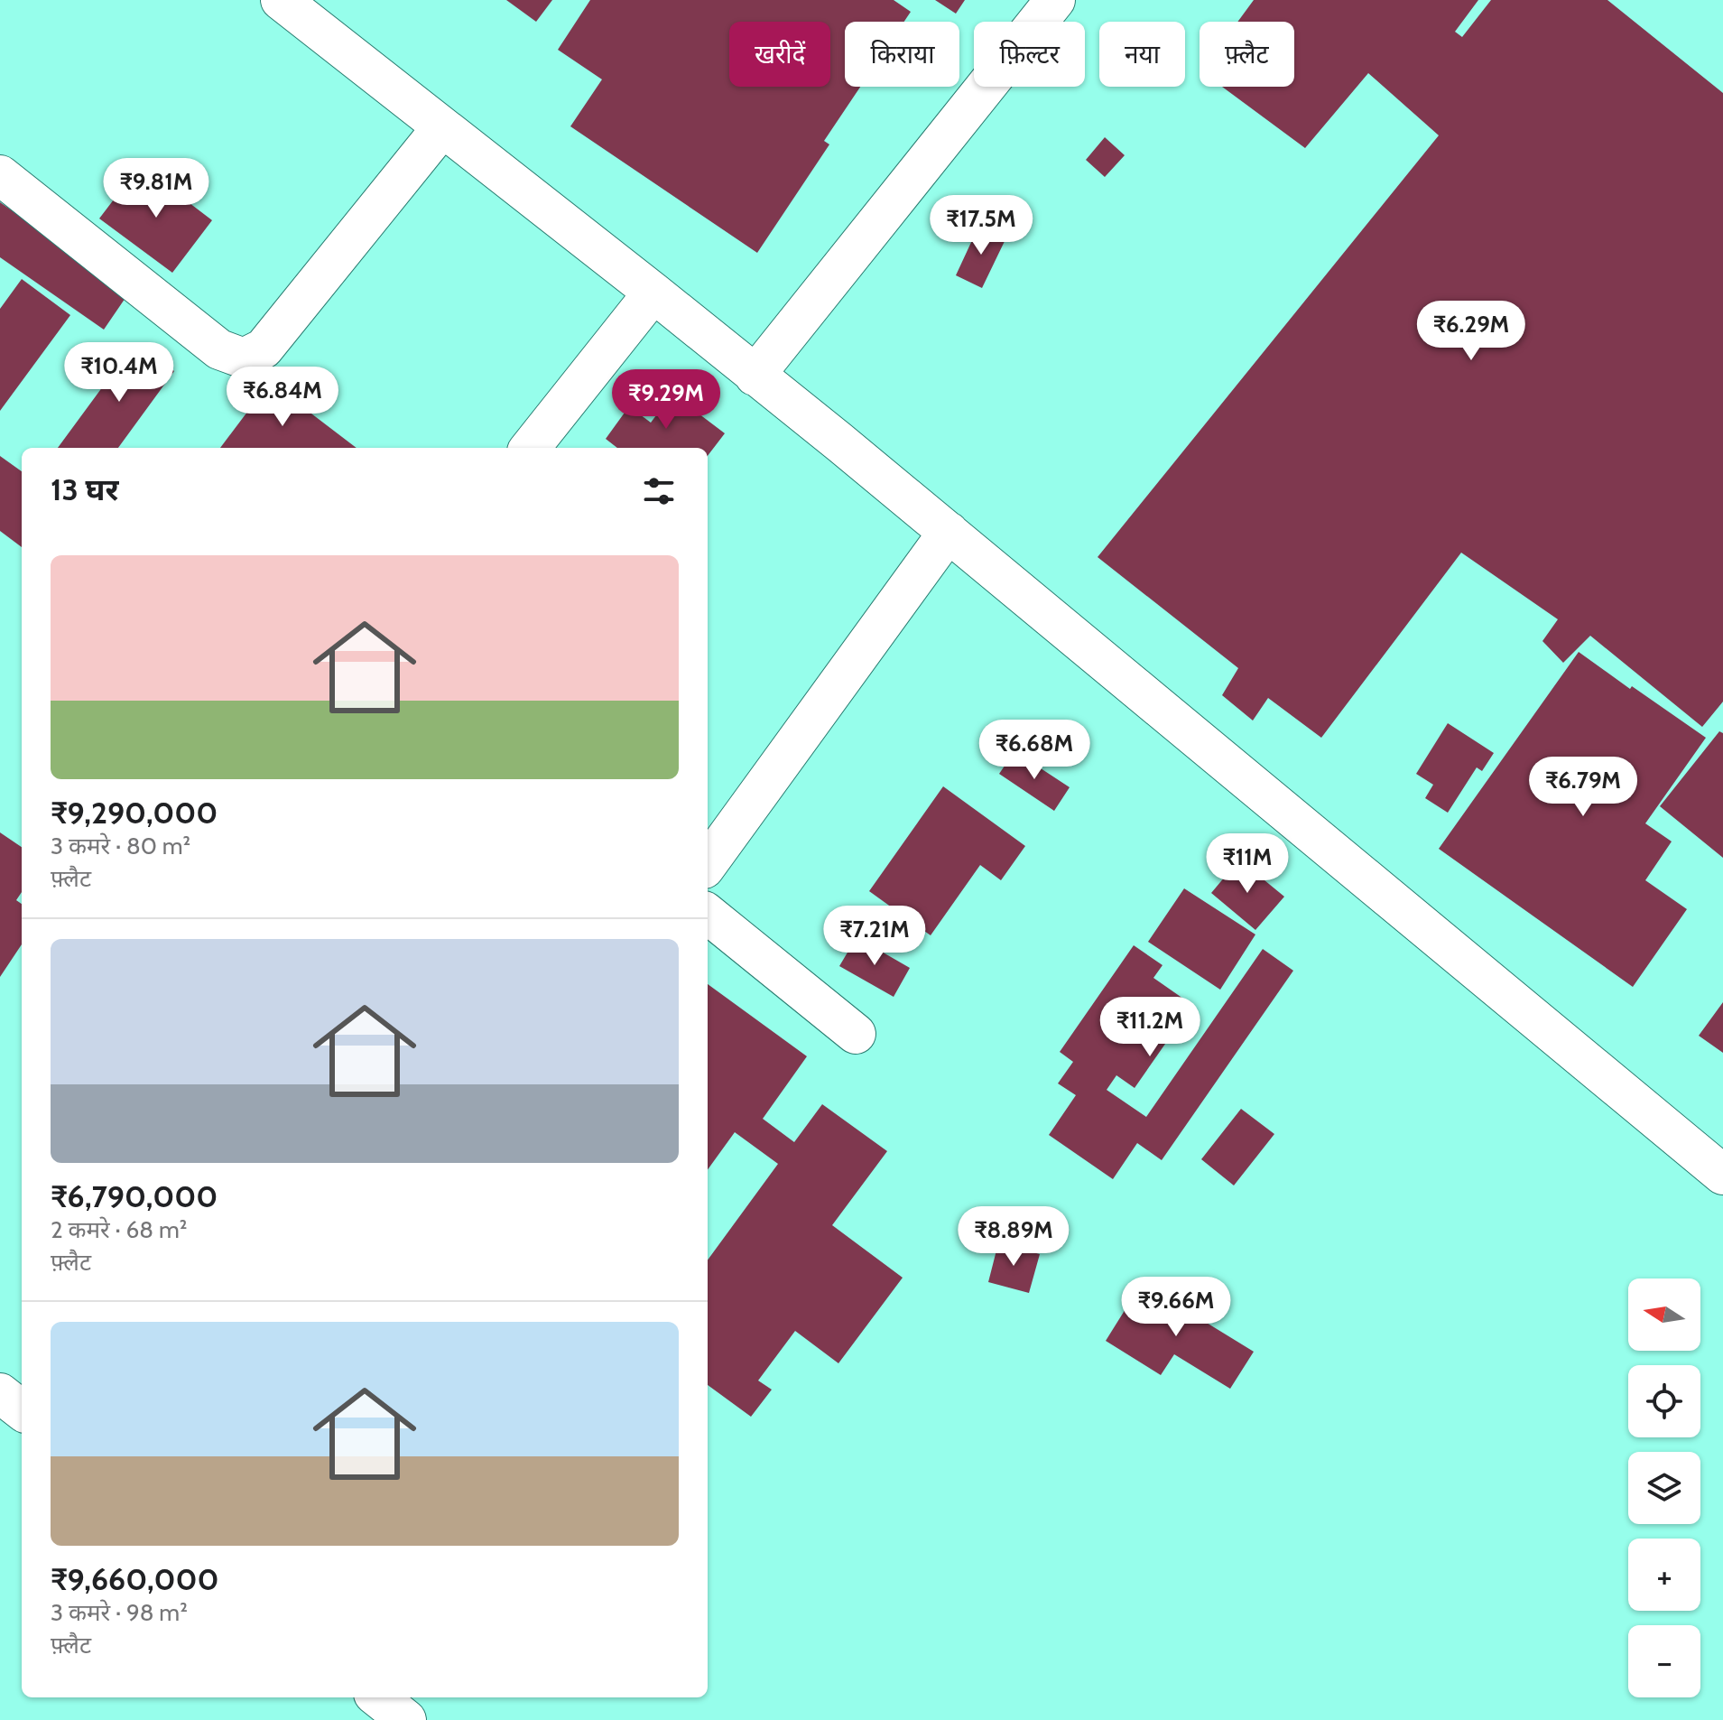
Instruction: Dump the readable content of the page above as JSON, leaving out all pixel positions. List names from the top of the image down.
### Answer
{
  "north": "left",
  "page": {
    "chip": [
      "खरीदें",
      "किराया",
      "फ़िल्टर",
      "नया",
      "फ़्लैट"
    ],
    "price": [
      "₹9.81M",
      "₹17.5M",
      "₹6.29M",
      "₹10.4M",
      "₹6.84M",
      "₹9.29M",
      "₹6.68M",
      "₹6.79M",
      "₹11M",
      "₹7.21M",
      "₹11.2M",
      "₹8.89M",
      "₹9.66M"
    ],
    "heading": "13 घर",
    "list": [
      {
        "name": "₹9,290,000",
        "note": "3 कमरे · 80 m² · फ़्लैट"
      },
      {
        "name": "₹6,790,000",
        "note": "2 कमरे · 68 m² · फ़्लैट"
      },
      {
        "name": "₹9,660,000",
        "note": "3 कमरे · 98 m² · फ़्लैट"
      }
    ],
    "map_buttons": ["+", "−"]
  }
}
